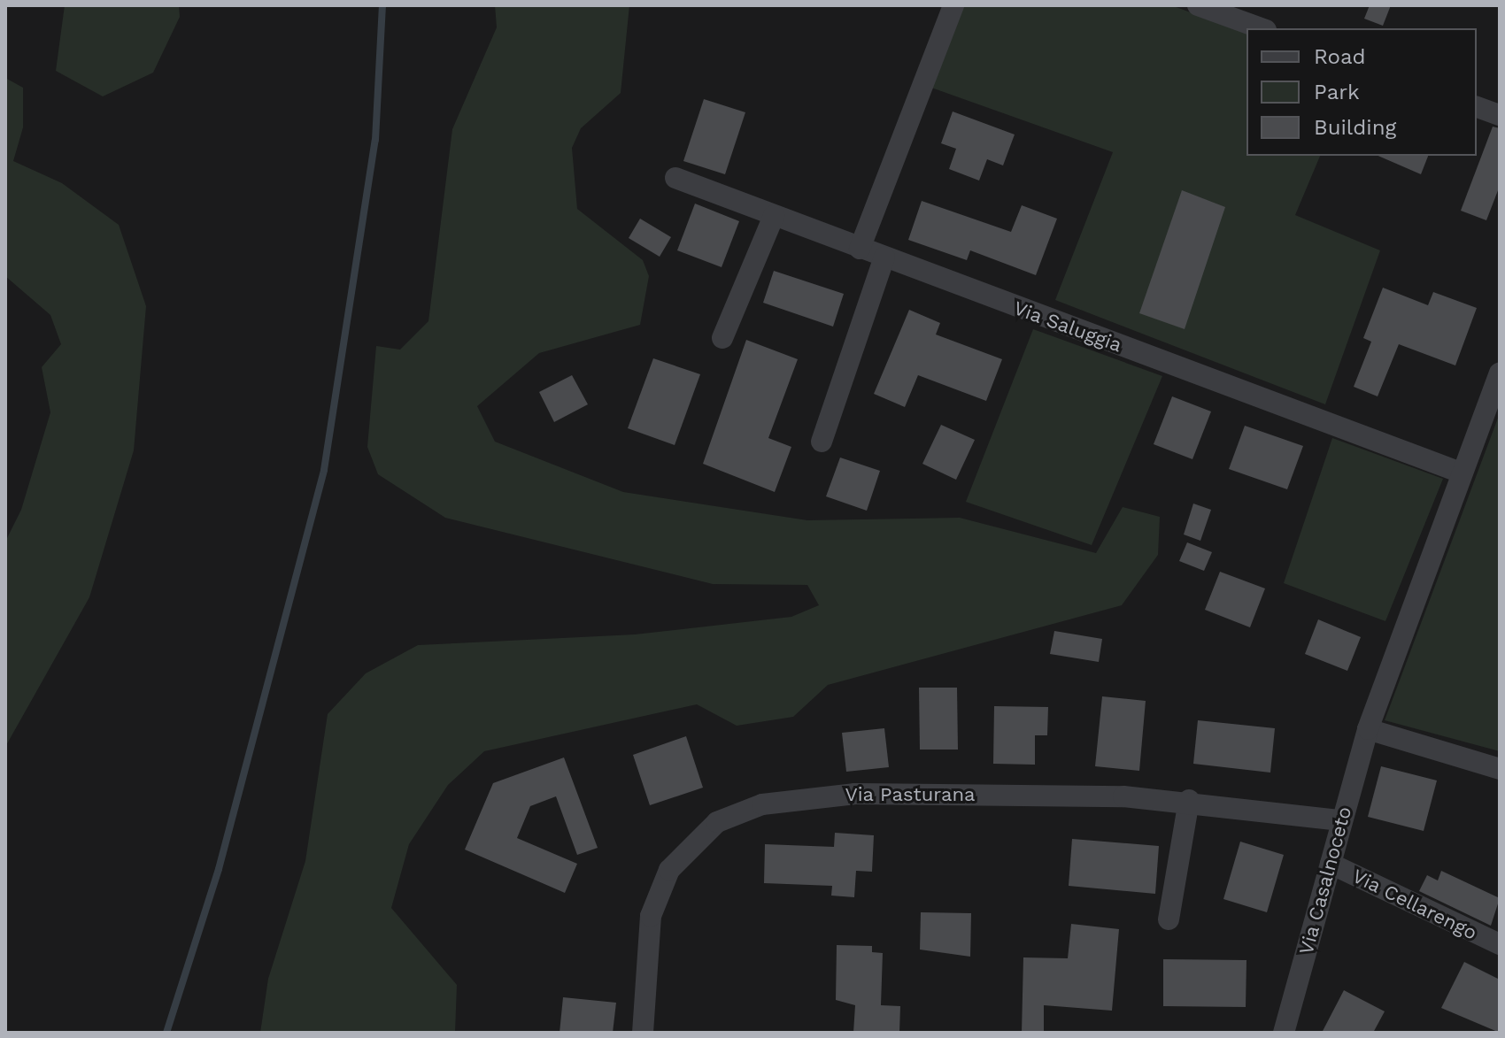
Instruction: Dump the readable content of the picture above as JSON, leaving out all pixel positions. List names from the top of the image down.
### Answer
{
  "streets": {
    "street": [
      "Via Saluggia",
      "Via Pasturana",
      "Via Casalnoceto",
      "Via Cellarengo"
    ]
  },
  "crossings": [
    ["Via Saluggia", "Via Casalnoceto"],
    ["Via Pasturana", "Via Casalnoceto"],
    ["Via Casalnoceto", "Via Cellarengo"]
  ],
  "legend": ["Road", "Park", "Building"]
}
